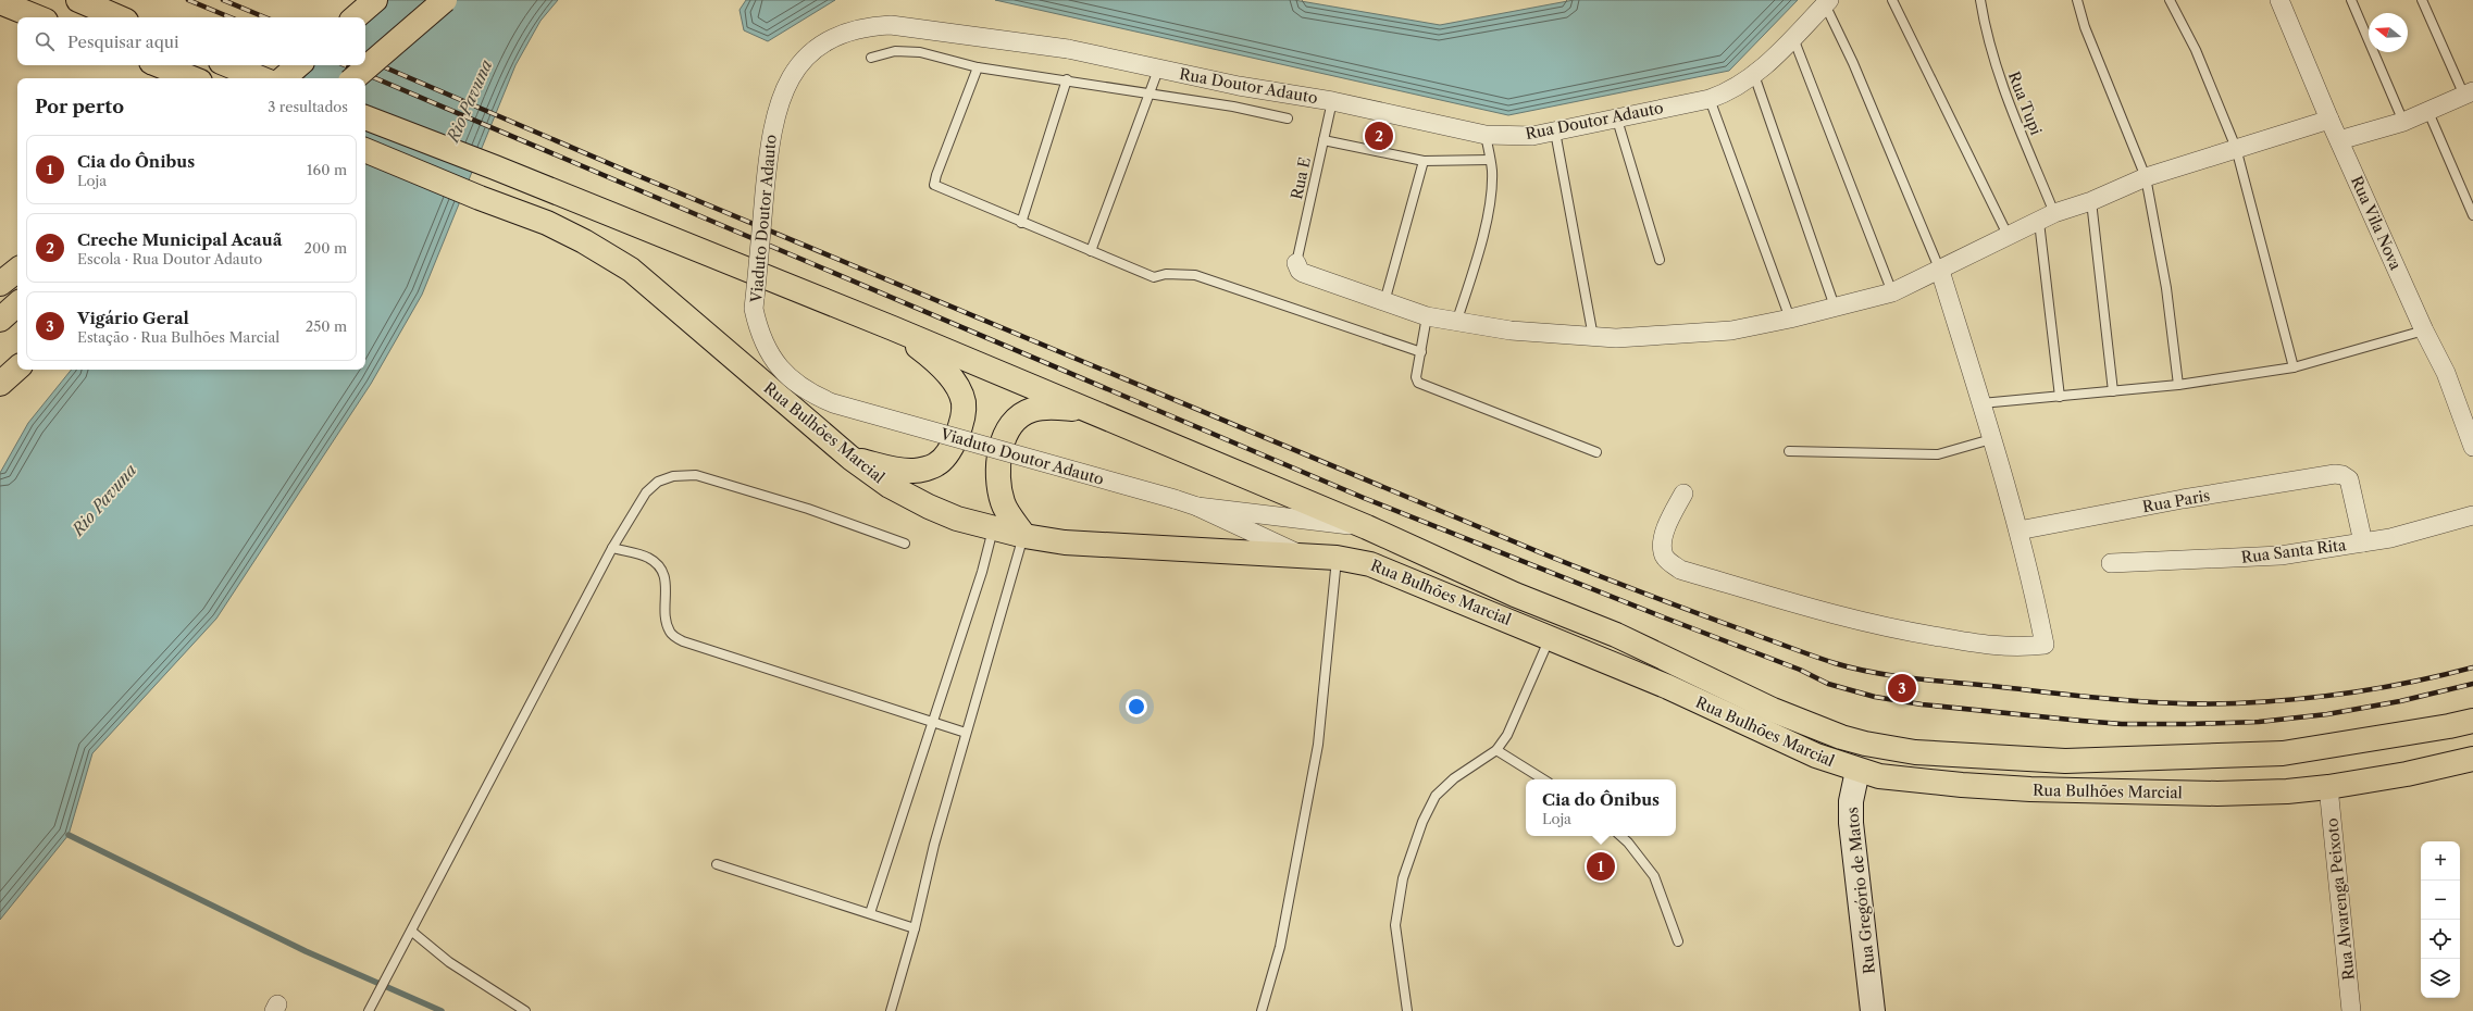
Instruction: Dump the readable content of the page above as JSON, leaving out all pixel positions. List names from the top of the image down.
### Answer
{
  "streets": {
    "main road": ["Rua Bulhões Marcial"],
    "street": [
      "Rua Doutor Adauto",
      "Viaduto Doutor Adauto",
      "Rua Vila Nova",
      "Rua Paris",
      "Rua Santa Rita",
      "Rua Gregório de Matos",
      "Rua Alvarenga Peixoto"
    ],
    "lane": ["Rua Tupi", "Rua E"]
  },
  "crossings": [
    ["Rua Doutor Adauto", "Rua E"],
    ["Rua Doutor Adauto", "Viaduto Doutor Adauto"],
    ["Viaduto Doutor Adauto", "Rua Bulhões Marcial"],
    ["Rua Bulhões Marcial", "Rua Gregório de Matos"],
    ["Rua Bulhões Marcial", "Rua Alvarenga Peixoto"],
    ["Rua Paris", "Rua Santa Rita"]
  ],
  "water": ["Rio Pavuna"],
  "north": "left",
  "page": {
    "search": "Pesquisar aqui",
    "heading": ["Por perto", "3 resultados"],
    "pins": ["2", "3", "1"],
    "list": [
      {
        "mark": "1",
        "name": "Cia do Ônibus",
        "note": "Loja",
        "value": "160 m"
      },
      {
        "mark": "2",
        "name": "Creche Municipal Acauã",
        "note": "Escola · Rua Doutor Adauto",
        "value": "200 m"
      },
      {
        "mark": "3",
        "name": "Vigário Geral",
        "note": "Estação · Rua Bulhões Marcial",
        "value": "250 m"
      }
    ],
    "popup": ["Cia do Ônibus", "Loja"],
    "map_buttons": ["+", "−"]
  }
}
